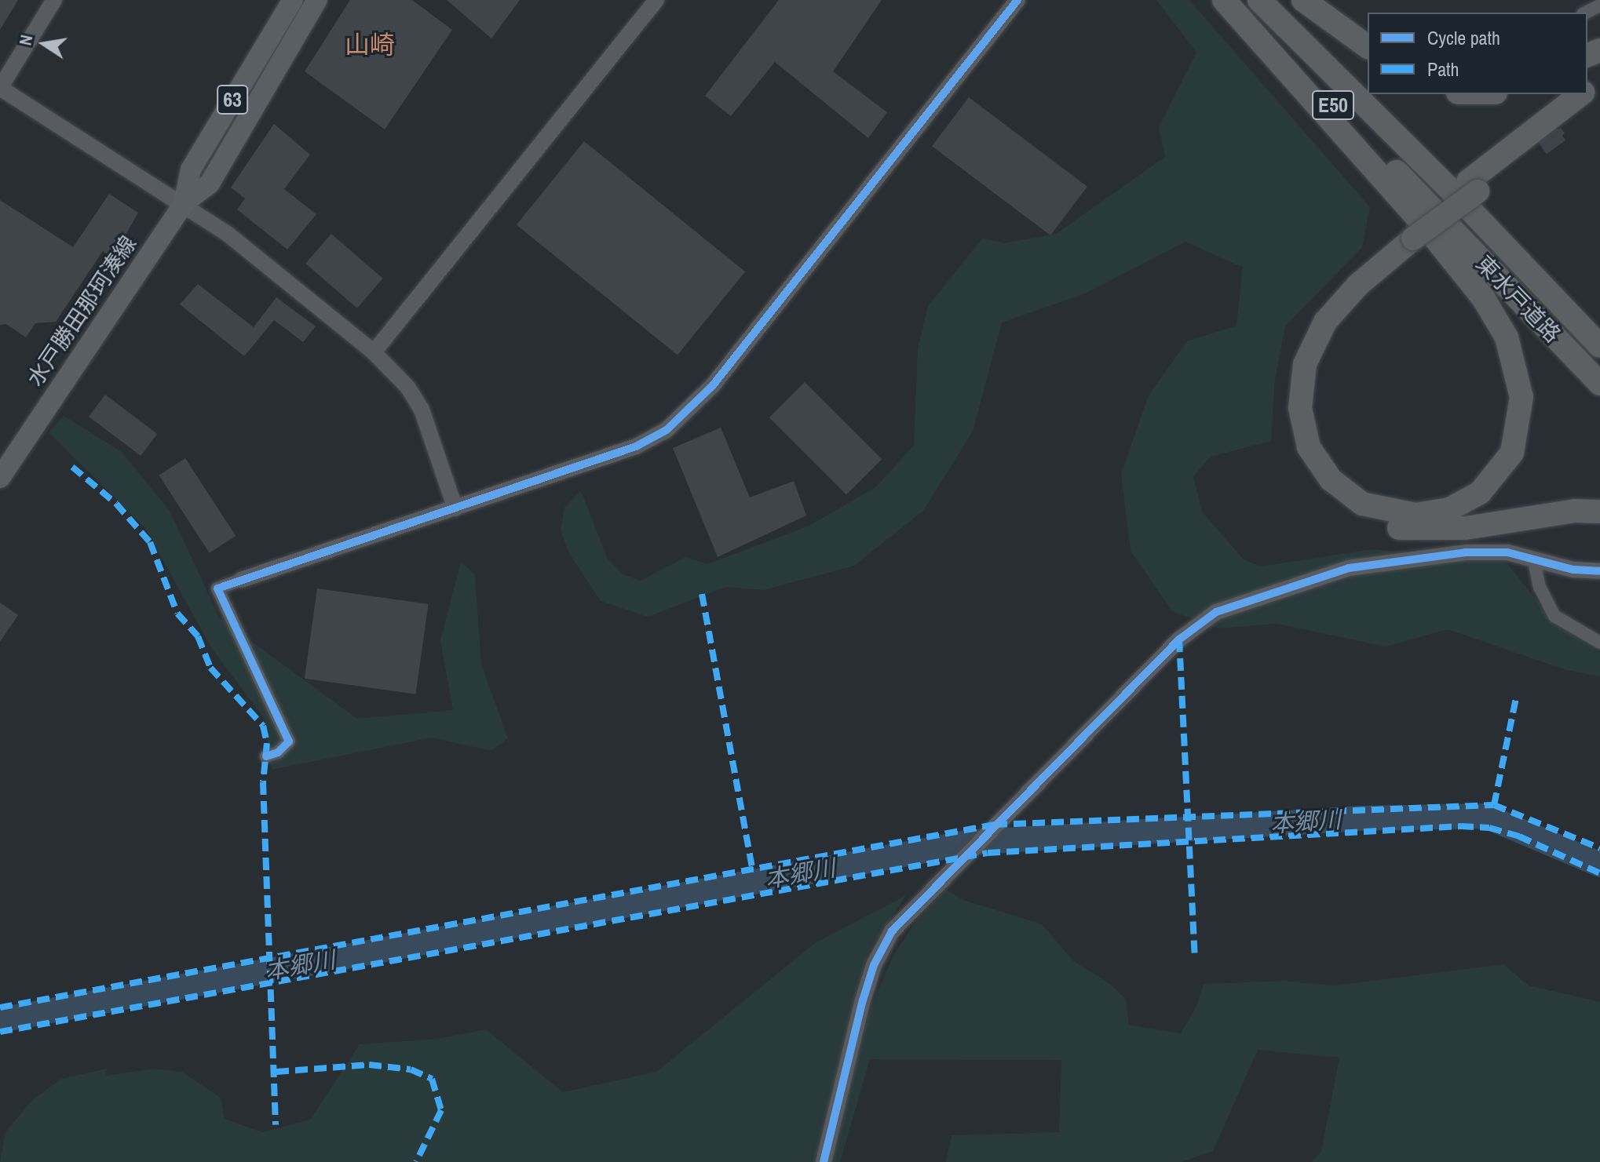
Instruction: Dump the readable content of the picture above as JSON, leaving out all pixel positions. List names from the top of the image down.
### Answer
{
  "streets": {
    "highway": ["E50", "東水戸道路"],
    "main road": ["63", "水戸勝田那珂湊線"]
  },
  "crossings": [
    ["E50", "東水戸道路"]
  ],
  "districts": ["山崎"],
  "water": ["本郷川"],
  "legend": ["Cycle path", "Path"],
  "north": "left"
}
